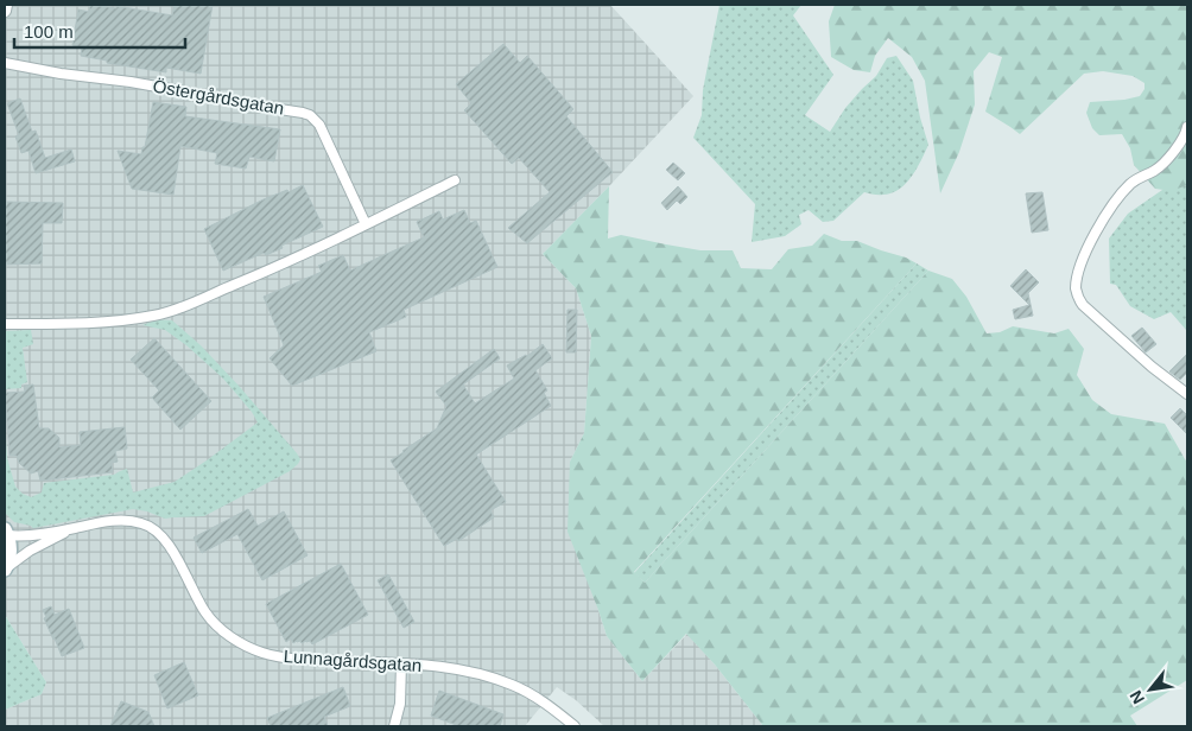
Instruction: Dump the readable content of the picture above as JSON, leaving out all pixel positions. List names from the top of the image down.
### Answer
{
  "streets": {
    "street": ["Östergårdsgatan", "Lunnagårdsgatan"]
  },
  "scale_bar": "100 m",
  "north": "bottom left"
}
